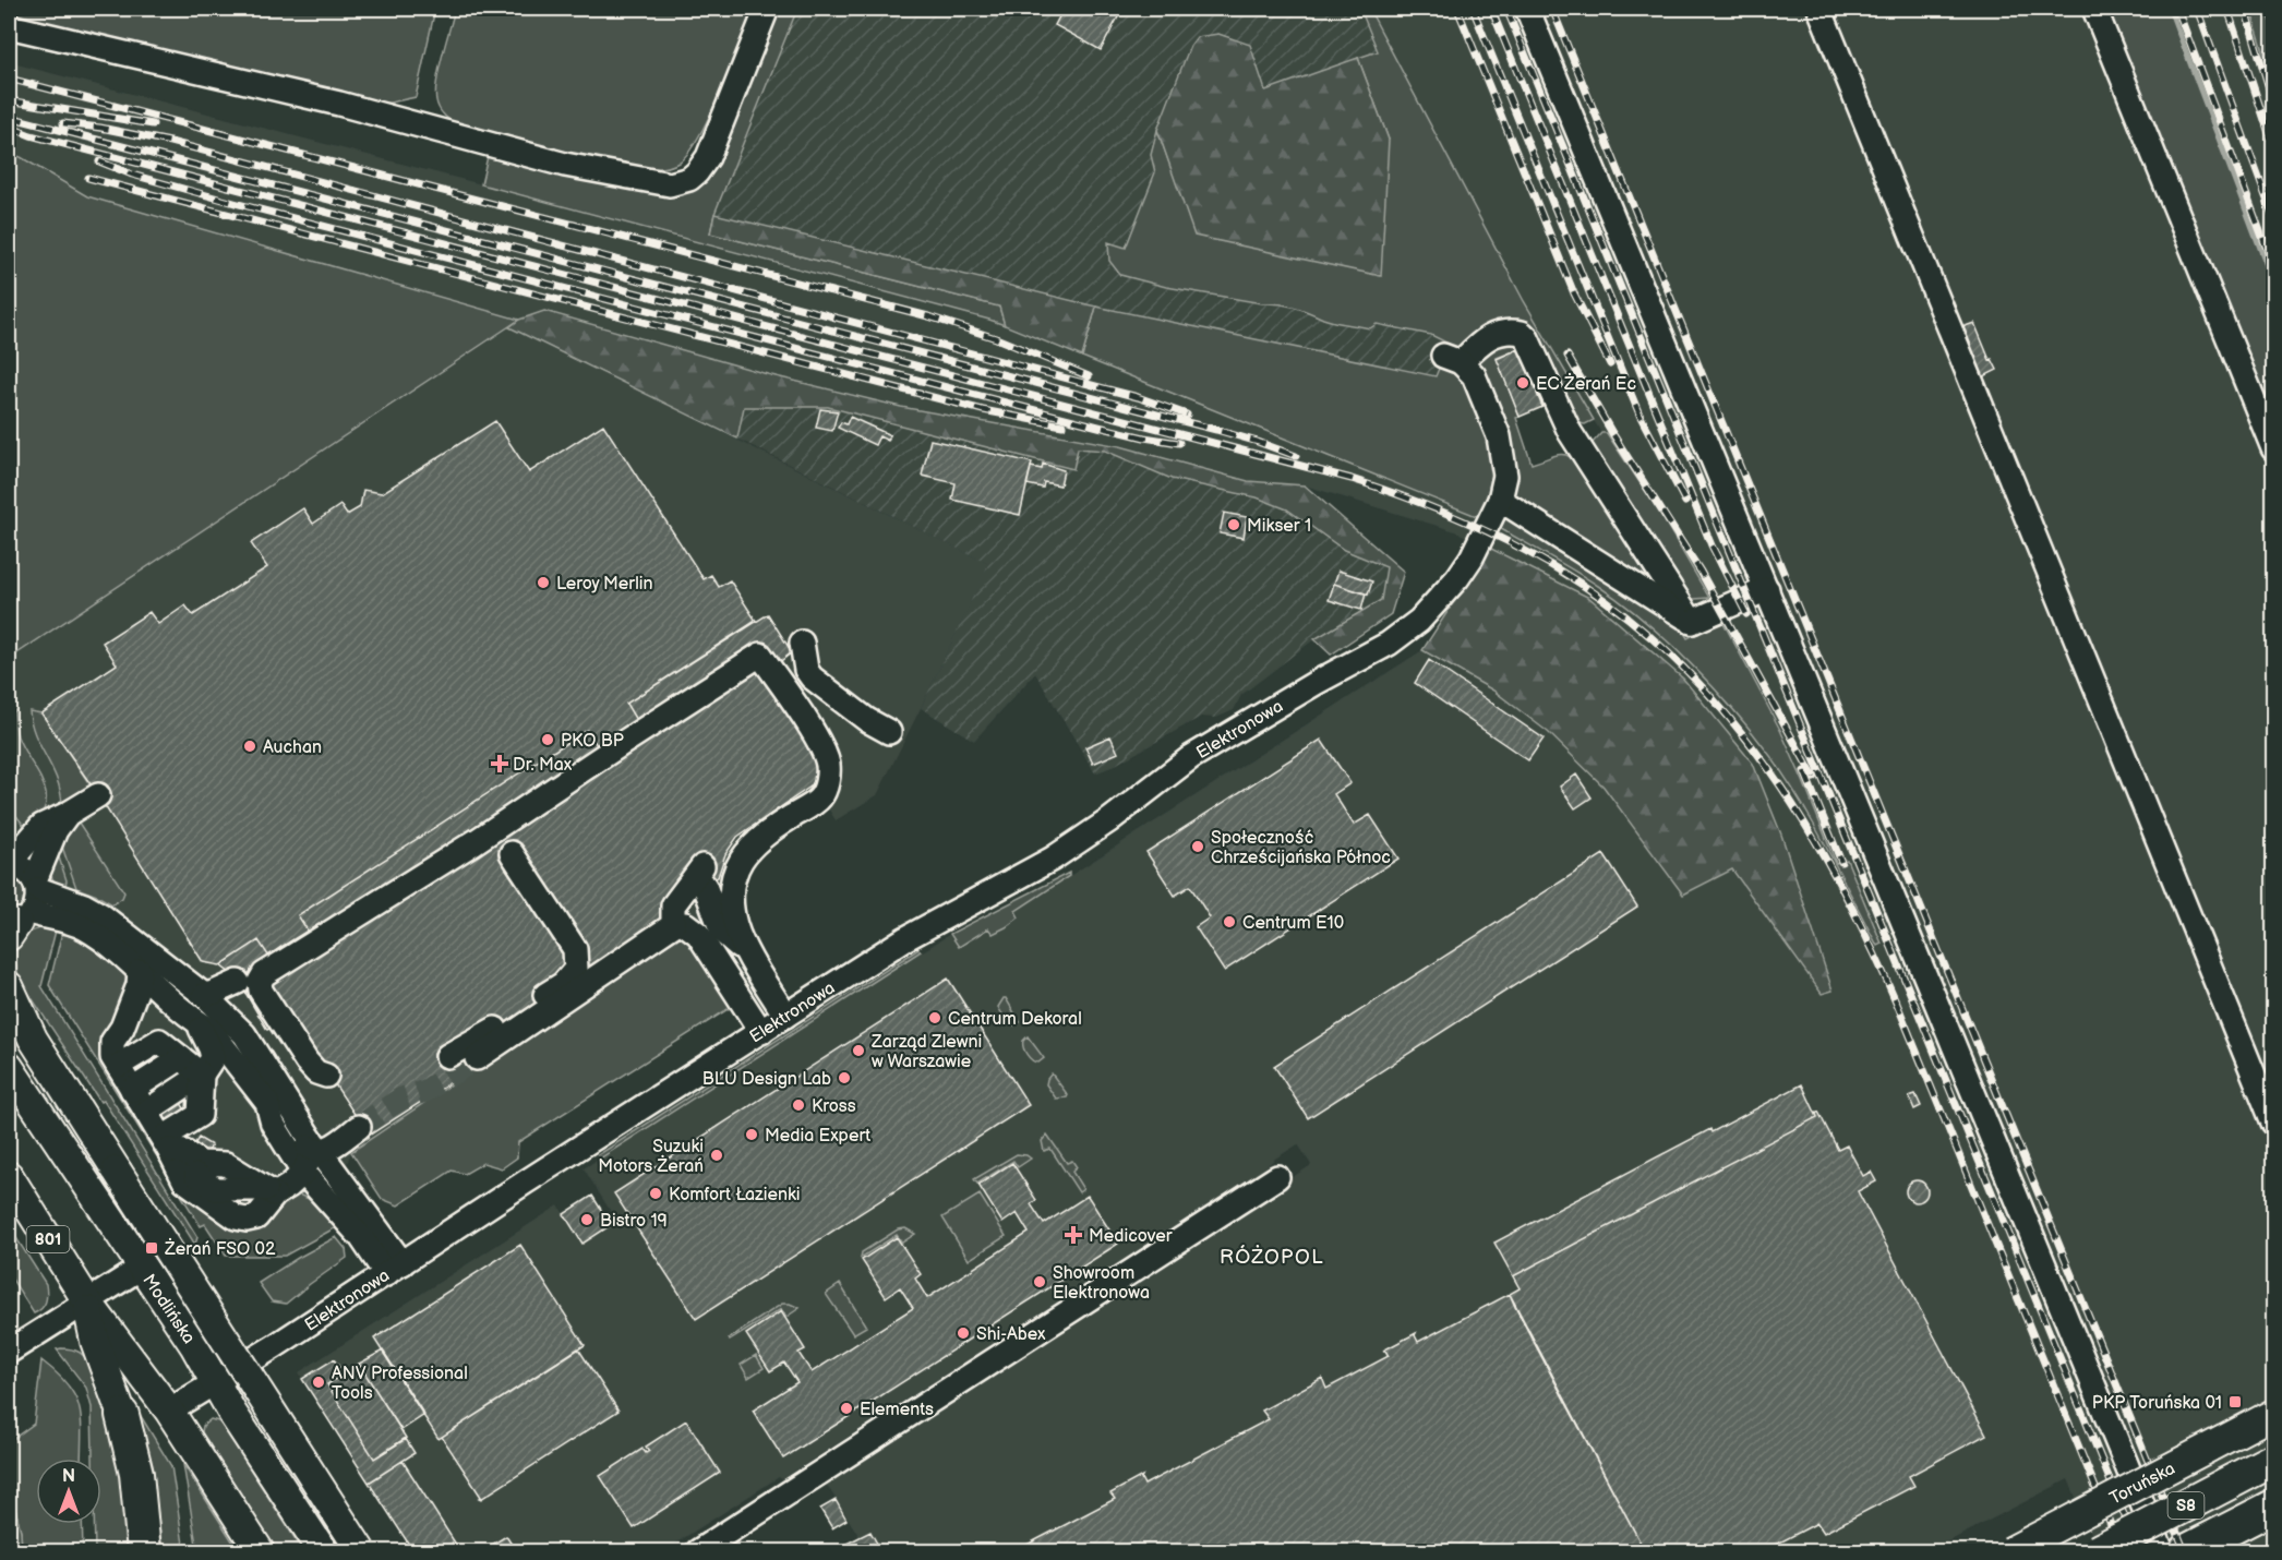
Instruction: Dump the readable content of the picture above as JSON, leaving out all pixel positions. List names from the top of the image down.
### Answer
{
  "streets": {
    "highway": ["S8"],
    "main road": ["801", "Modlińska", "Toruńska"],
    "street": ["Elektronowa"]
  },
  "crossings": [
    ["Elektronowa", "801"],
    ["Elektronowa", "Modlińska"]
  ],
  "districts": ["RÓŻOPOL"],
  "places": {
    "other": [
      "EC Żerań Ec",
      "Mikser 1",
      "Leroy Merlin",
      "PKO BP",
      "Auchan",
      "Społeczność Chrześcijańska Północ",
      "Centrum E10",
      "Centrum Dekoral",
      "Zarząd Zlewni w Warszawie",
      "BLU Design Lab",
      "Kross",
      "Media Expert",
      "Suzuki Motors Żerań",
      "Komfort Łazienki",
      "Bistro 19",
      "Showroom Elektronowa",
      "Shi-Abex",
      "ANV Professional Tools",
      "Elements"
    ],
    "health": ["Dr. Max", "Medicover"],
    "transit": ["Żerań FSO 02", "PKP Toruńska 01"]
  },
  "north": "top"
}
